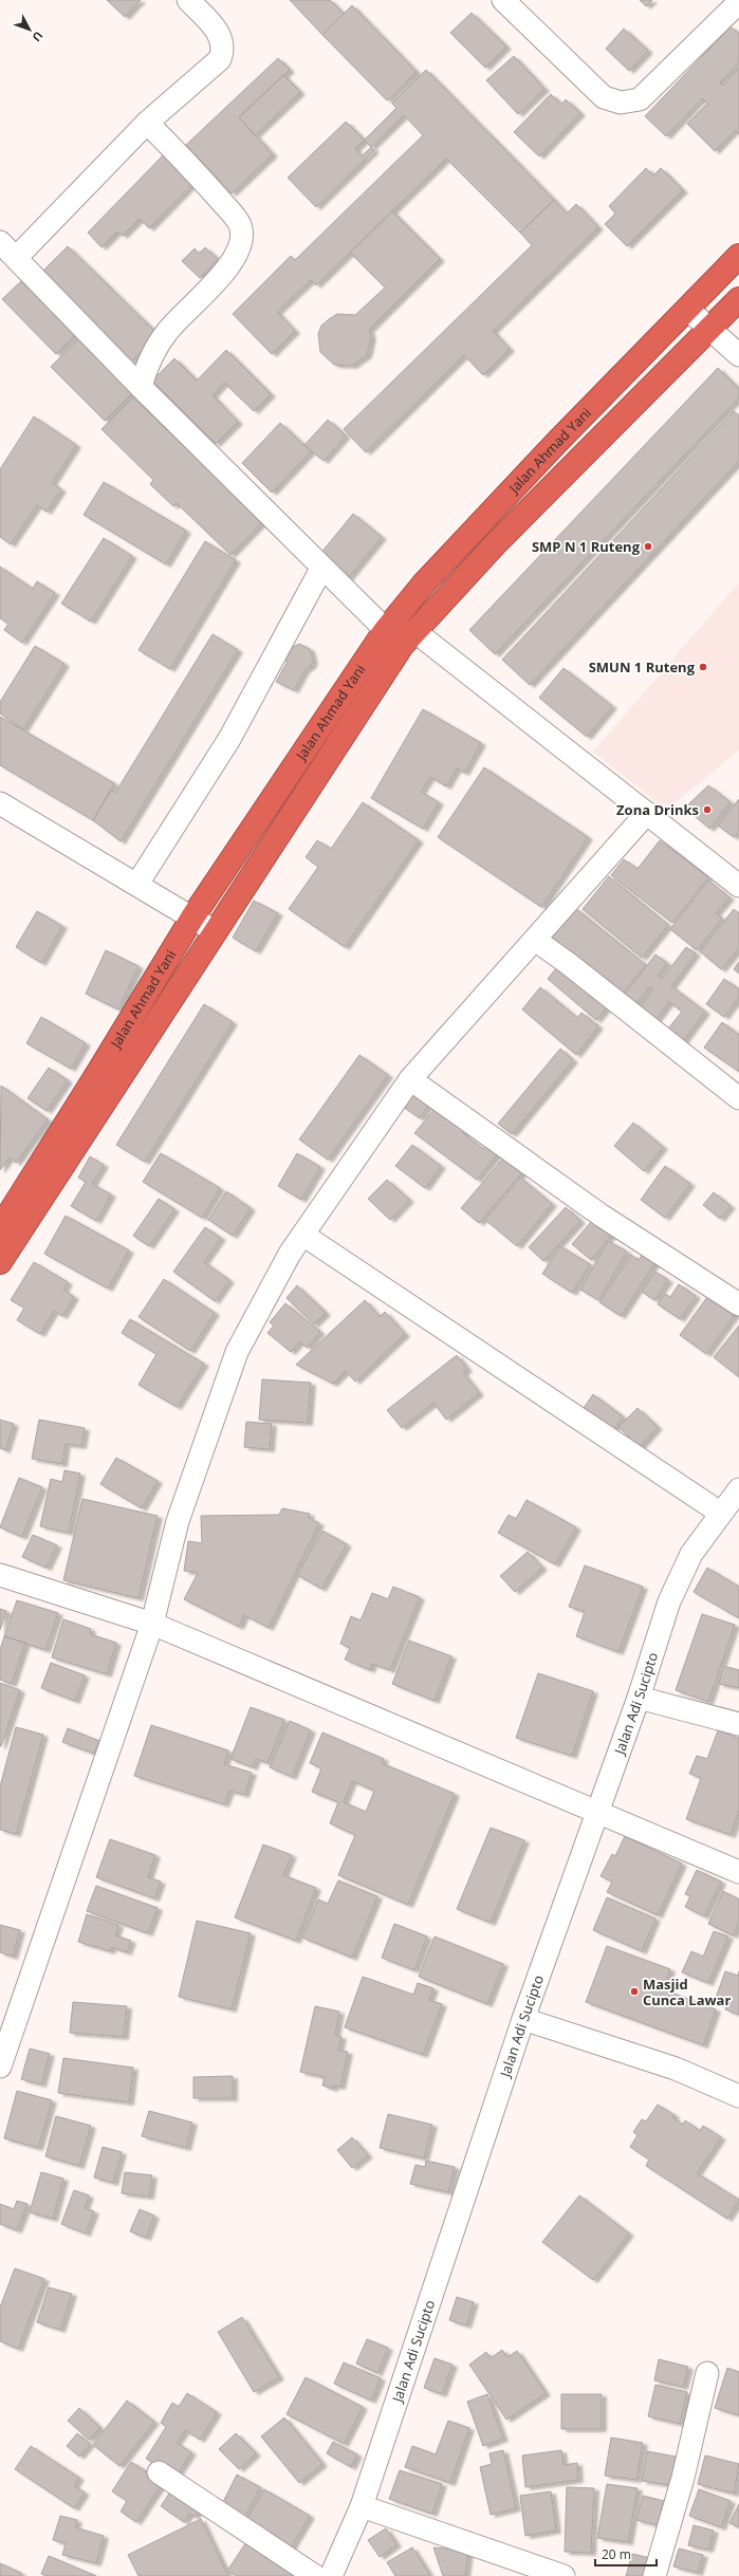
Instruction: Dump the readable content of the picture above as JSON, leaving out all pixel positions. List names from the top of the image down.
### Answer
{
  "streets": {
    "highway": ["Jalan Ahmad Yani"],
    "street": ["Jalan Adi Sucipto"]
  },
  "places": [
    "SMP N 1 Ruteng",
    "SMUN 1 Ruteng",
    "Zona Drinks",
    "Masjid Cunca Lawar"
  ],
  "scale_bar": "20 m",
  "north": "bottom right"
}
